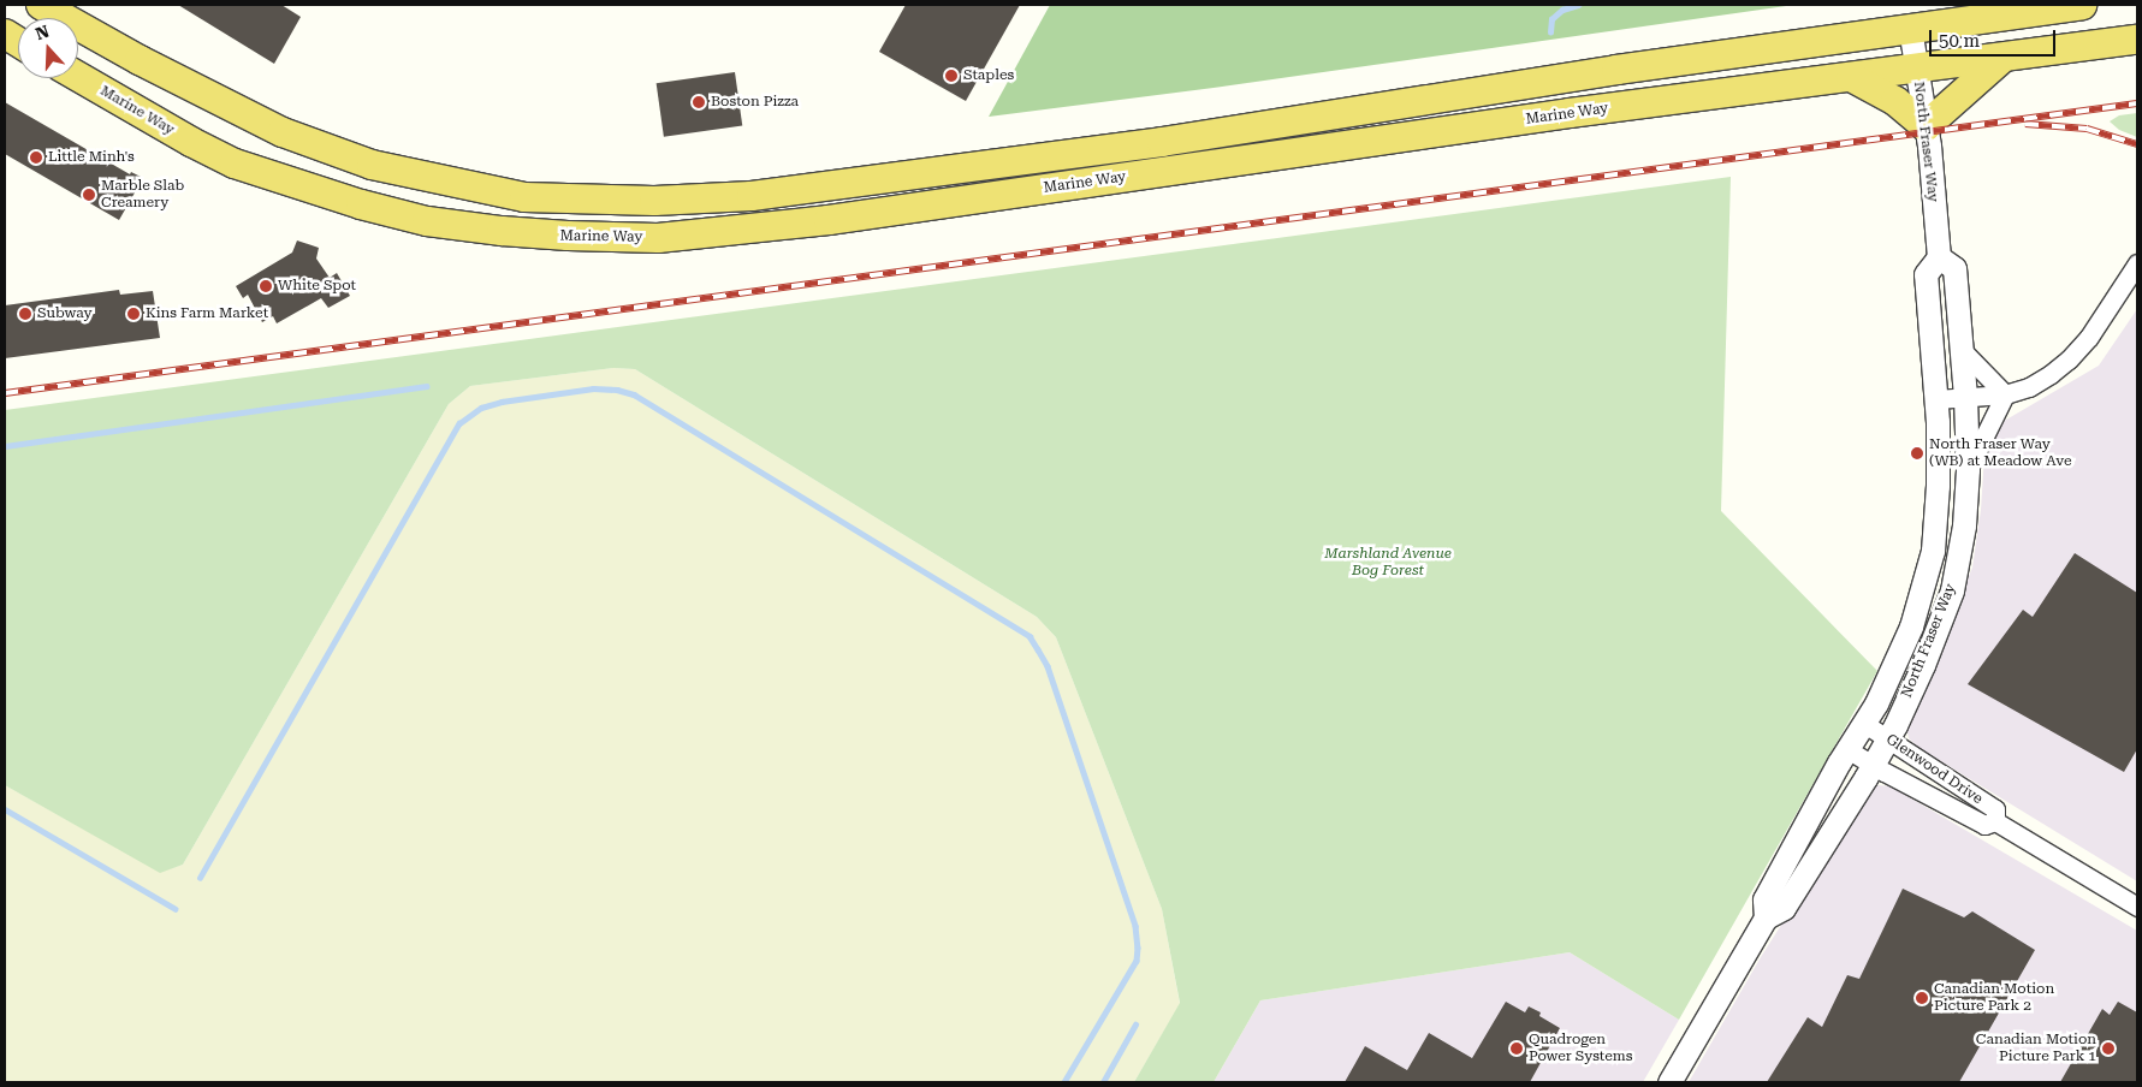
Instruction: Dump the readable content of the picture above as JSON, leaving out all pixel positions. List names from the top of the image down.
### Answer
{
  "streets": {
    "main road": ["Marine Way"],
    "street": ["North Fraser Way", "Glenwood Drive"]
  },
  "crossings": [
    ["Marine Way", "North Fraser Way"],
    ["North Fraser Way", "Glenwood Drive"]
  ],
  "parks": ["Marshland Avenue Bog Forest"],
  "places": [
    "Staples",
    "Boston Pizza",
    "Little Minh's",
    "Marble Slab Creamery",
    "White Spot",
    "Subway",
    "Kins Farm Market",
    "North Fraser Way (WB) at Meadow Ave",
    "Canadian Motion Picture Park 2",
    "Quadrogen Power Systems",
    "Canadian Motion Picture Park 1"
  ],
  "scale_bar": "50 m",
  "north": "top"
}
